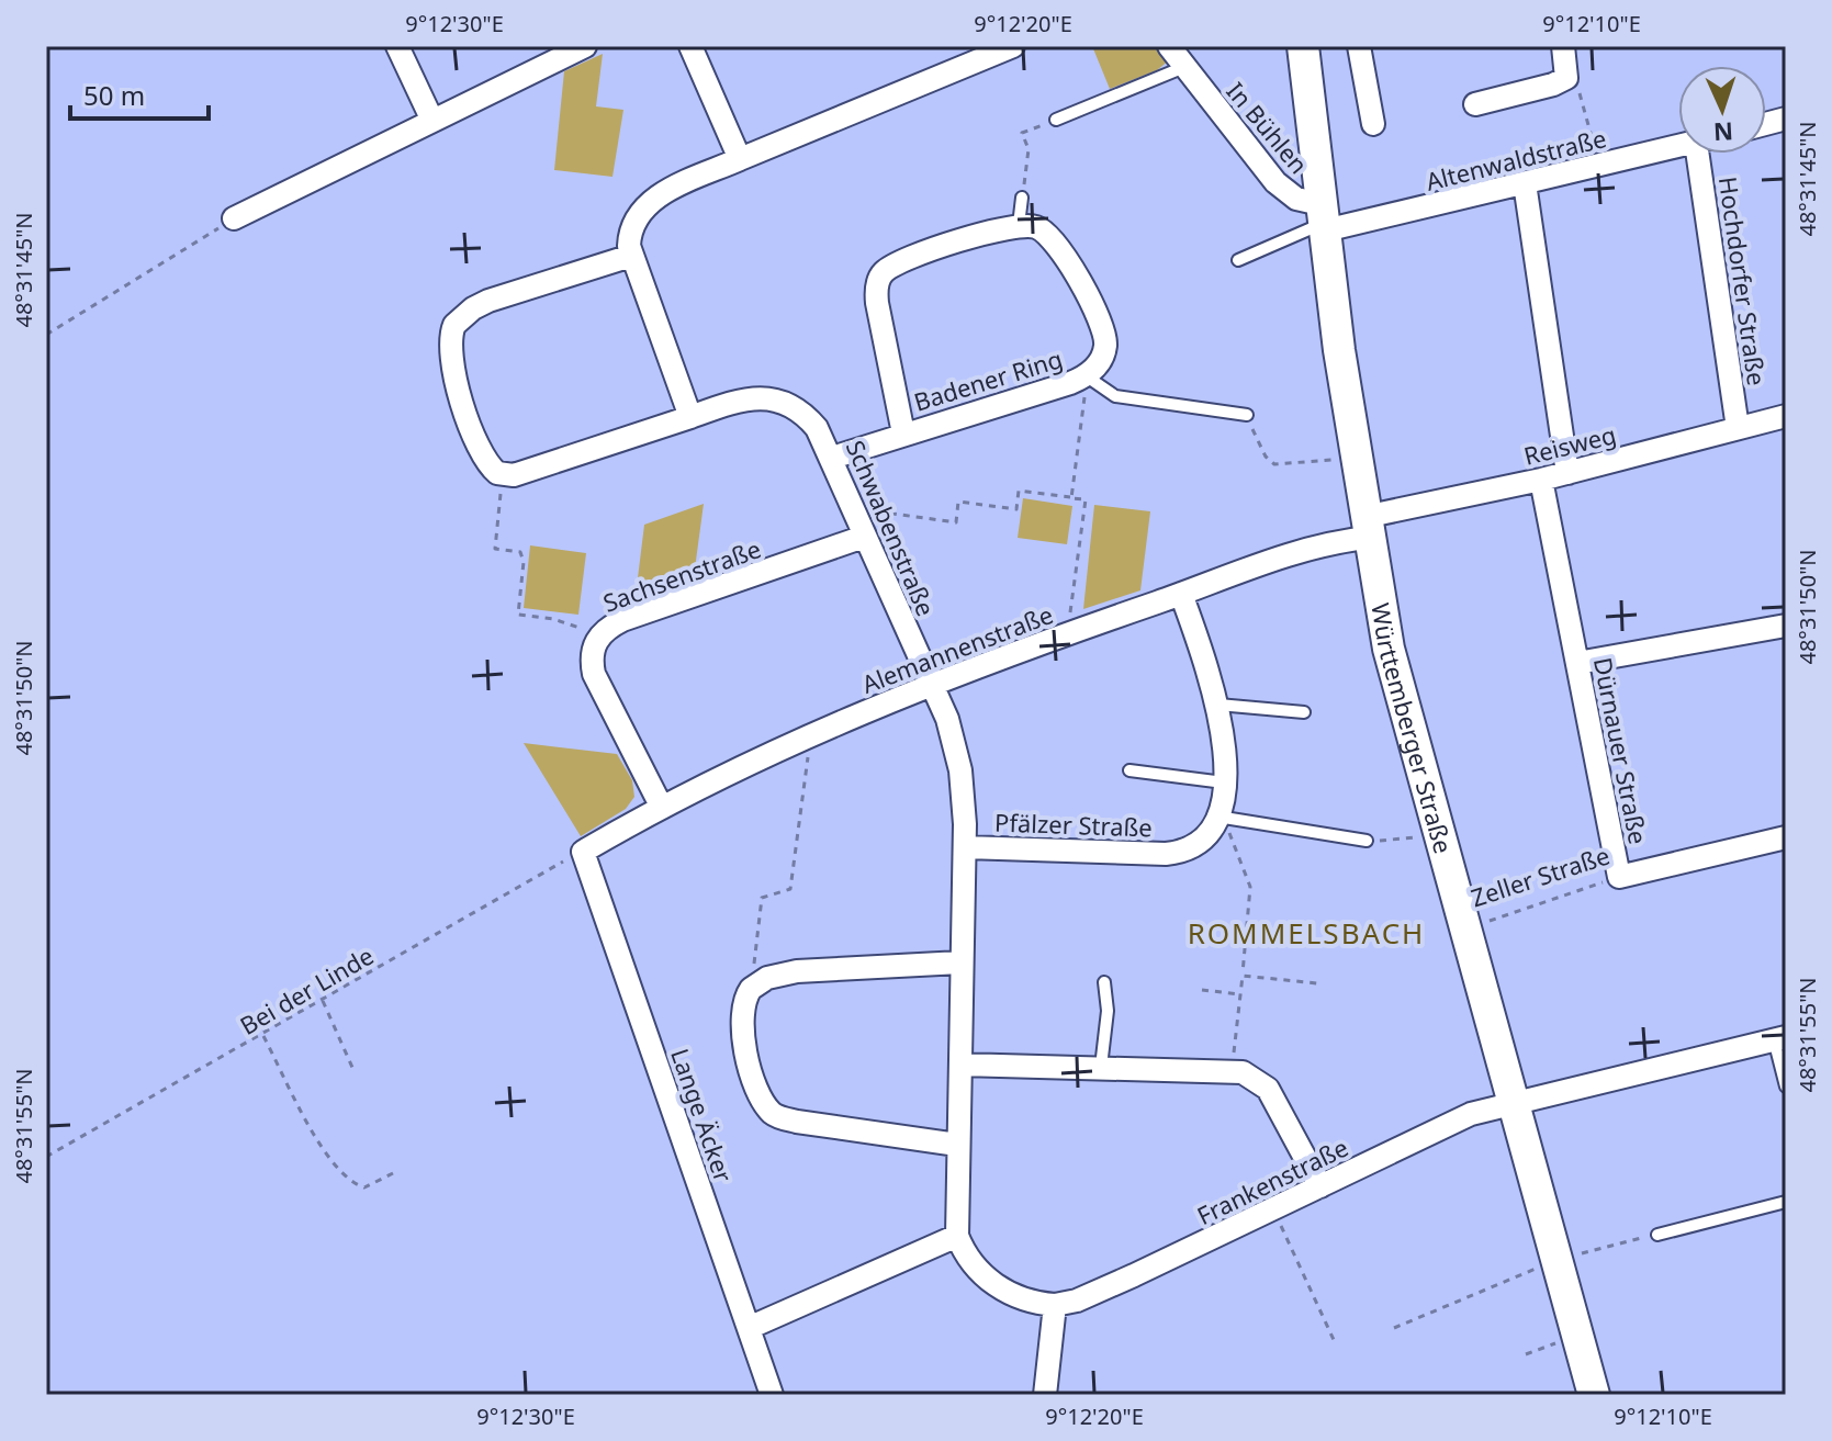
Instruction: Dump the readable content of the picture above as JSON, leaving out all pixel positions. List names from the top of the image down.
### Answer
{
  "streets": {
    "main road": ["Württemberger Straße"],
    "street": [
      "In Bühlen",
      "Altenwaldstraße",
      "Hochdorfer Straße",
      "Badener Ring",
      "Reisweg",
      "Schwabenstraße",
      "Sachsenstraße",
      "Alemannenstraße",
      "Dürnauer Straße",
      "Pfälzer Straße",
      "Zeller Straße",
      "Lange Äcker",
      "Frankenstraße"
    ],
    "path": ["Bei der Linde"]
  },
  "crossings": [
    ["In Bühlen", "Altenwaldstraße"],
    ["In Bühlen", "Württemberger Straße"],
    ["Altenwaldstraße", "Württemberger Straße"],
    ["Hochdorfer Straße", "Reisweg"],
    ["Badener Ring", "Schwabenstraße"],
    ["Reisweg", "Alemannenstraße"],
    ["Reisweg", "Württemberger Straße"],
    ["Reisweg", "Dürnauer Straße"],
    ["Schwabenstraße", "Sachsenstraße"],
    ["Schwabenstraße", "Alemannenstraße"],
    ["Schwabenstraße", "Pfälzer Straße"],
    ["Sachsenstraße", "Alemannenstraße"],
    ["Alemannenstraße", "Württemberger Straße"],
    ["Alemannenstraße", "Bei der Linde"],
    ["Alemannenstraße", "Lange Äcker"],
    ["Württemberger Straße", "Zeller Straße"],
    ["Württemberger Straße", "Frankenstraße"],
    ["Dürnauer Straße", "Zeller Straße"],
    ["Bei der Linde", "Lange Äcker"]
  ],
  "districts": ["ROMMELSBACH"],
  "scale_bar": "50 m",
  "north": "bottom",
  "coordinates": [
    "9°12'30\"E",
    "9°12'20\"E",
    "9°12'10\"E",
    "48°31'45\"N",
    "48°31'50\"N",
    "48°31'55\"N"
  ]
}
